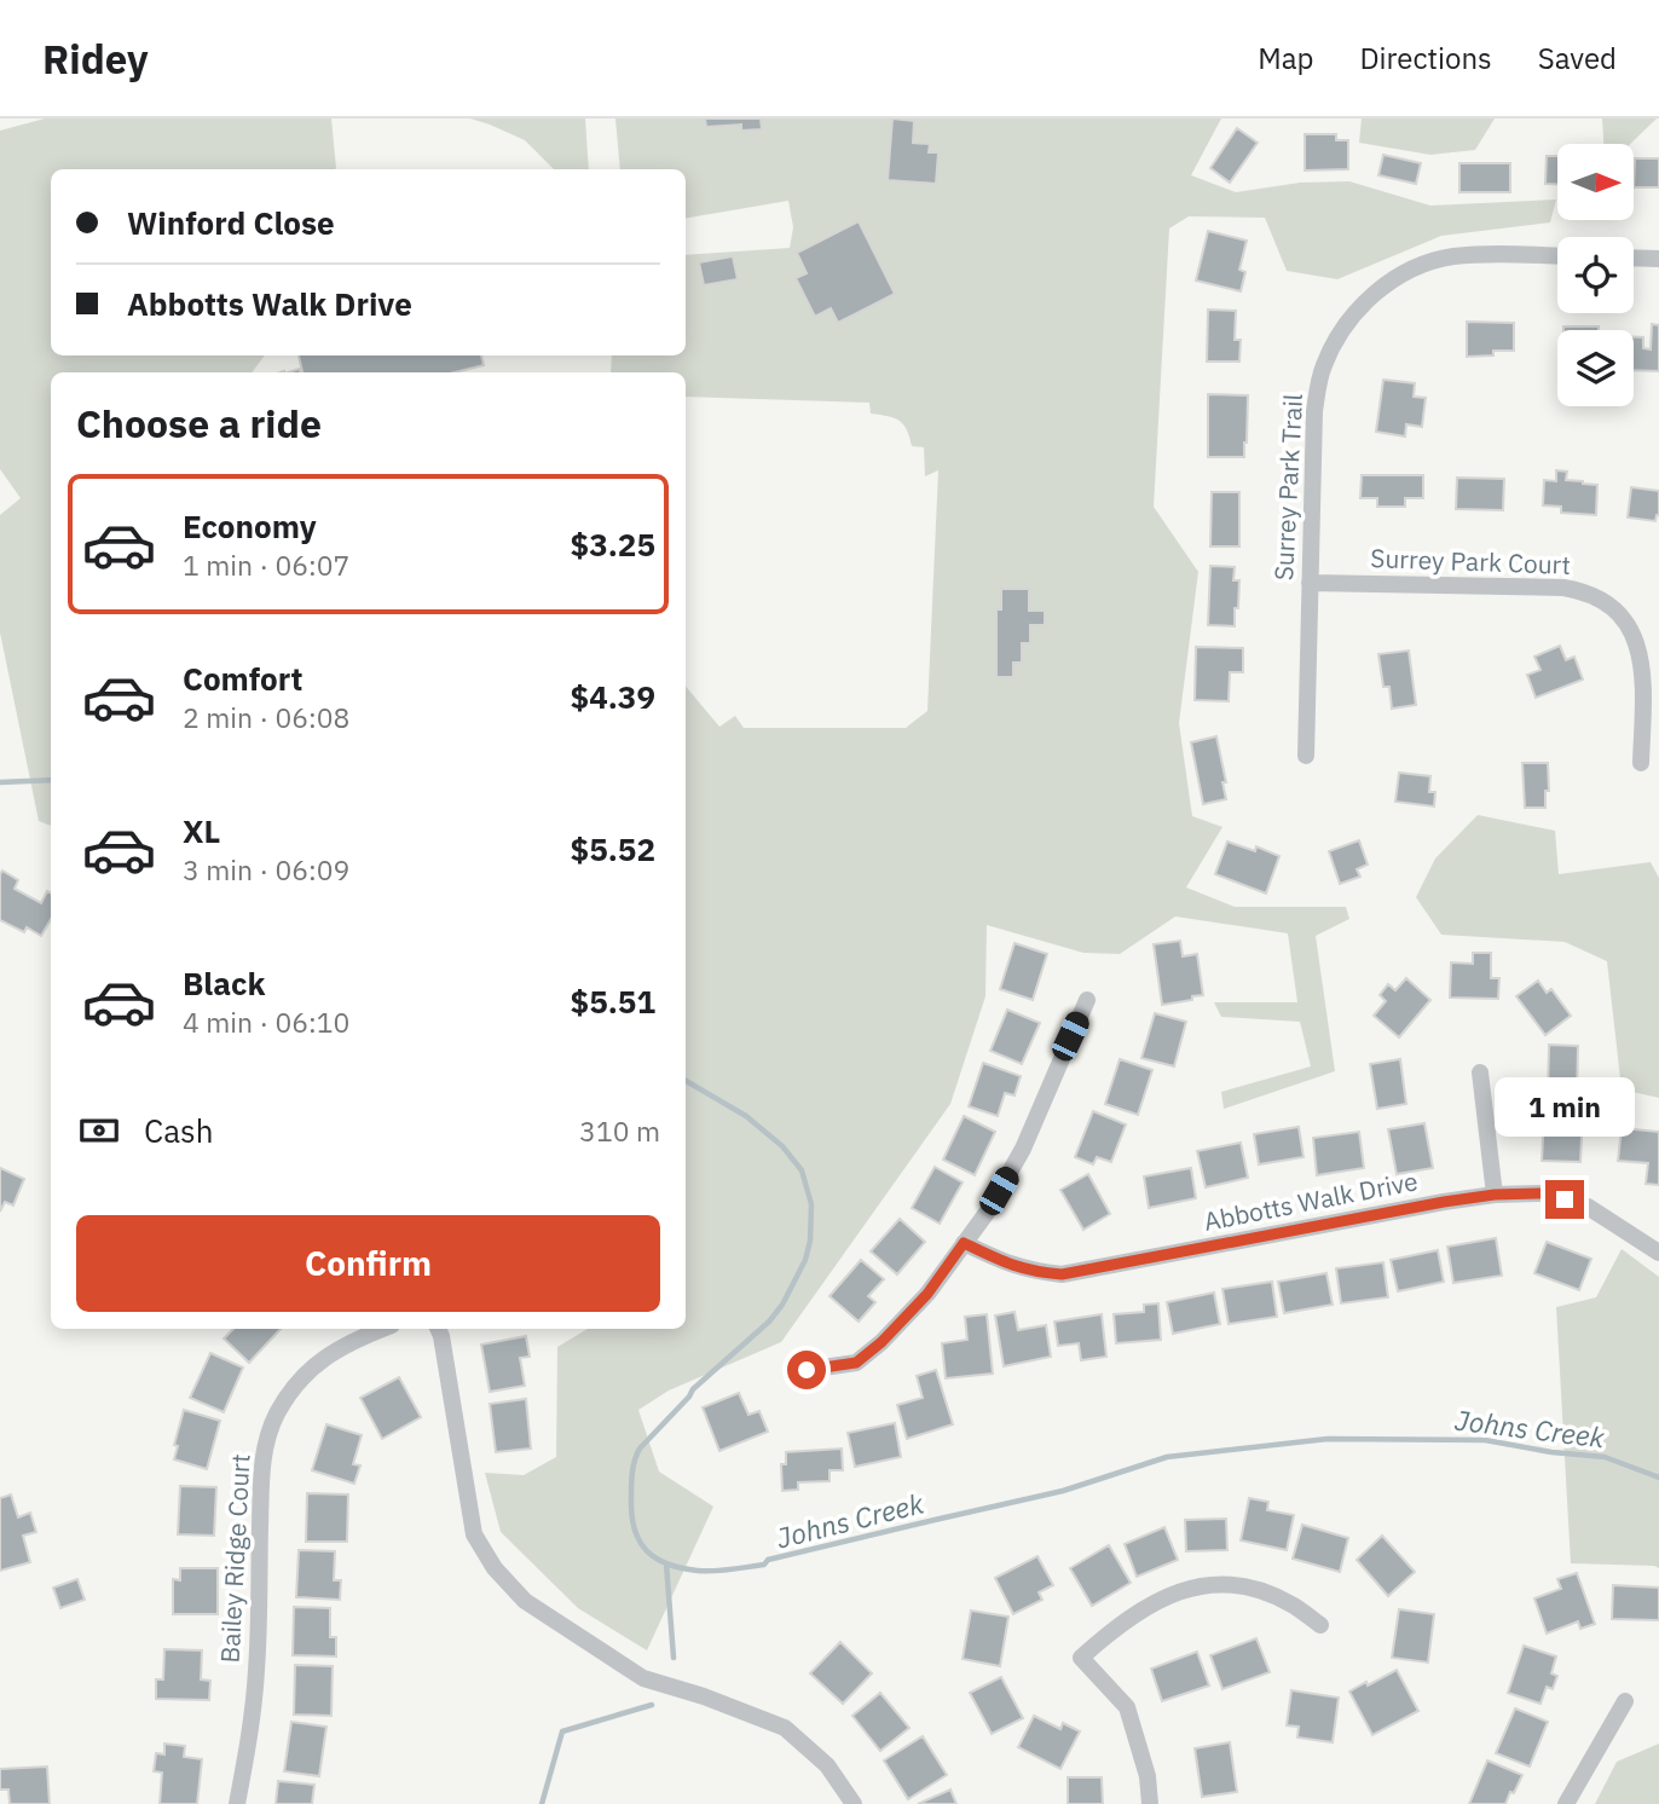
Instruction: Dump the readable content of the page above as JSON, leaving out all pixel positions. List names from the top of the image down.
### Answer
{
  "streets": {
    "street": [
      "Surrey Park Trail",
      "Surrey Park Court",
      "Abbotts Walk Drive",
      "Bailey Ridge Court"
    ]
  },
  "crossings": [
    ["Surrey Park Trail", "Surrey Park Court"]
  ],
  "water": ["Johns Creek"],
  "north": "right",
  "page": {
    "header": "Ridey",
    "nav": ["Map", "Directions", "Saved"],
    "banner": ["Winford Close", "Abbotts Walk Drive"],
    "heading": "Choose a ride",
    "list": [
      {
        "name": "Economy",
        "note": "1 min · 06:07",
        "value": "$3.25"
      },
      {
        "name": "Comfort",
        "note": "2 min · 06:08",
        "value": "$4.39"
      },
      {
        "name": "XL",
        "note": "3 min · 06:09",
        "value": "$5.52"
      },
      {
        "name": "Black",
        "note": "4 min · 06:10",
        "value": "$5.51"
      }
    ],
    "bubble": "1 min",
    "pay": ["Cash", "310 m"],
    "buttons": "Confirm"
  }
}
